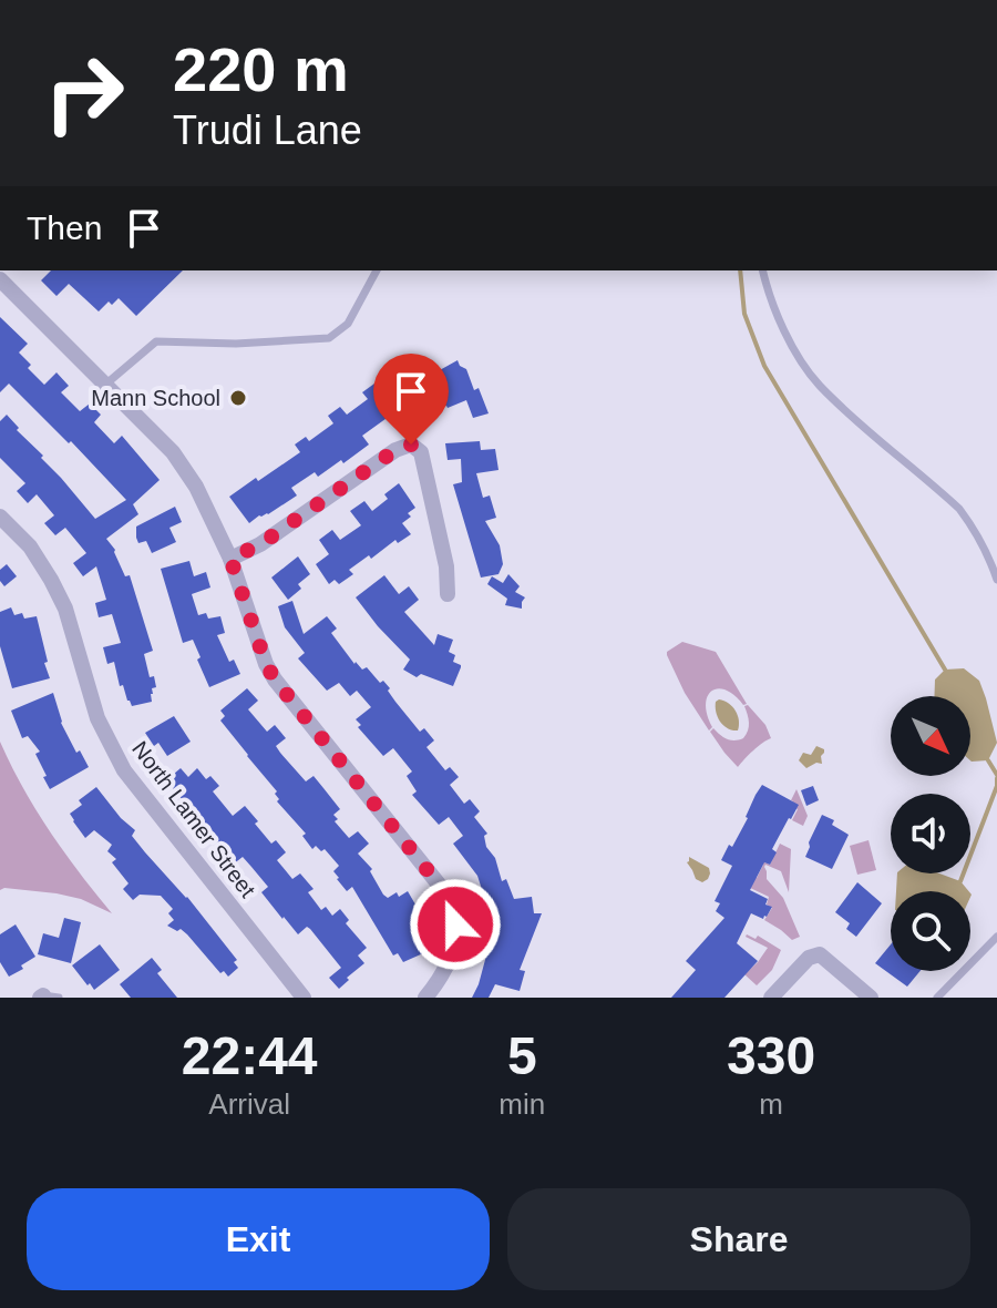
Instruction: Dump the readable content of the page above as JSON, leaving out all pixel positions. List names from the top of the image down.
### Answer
{
  "streets": {
    "street": ["North Lamer Street"]
  },
  "places": ["Mann School"],
  "north": "bottom right",
  "page": {
    "turn": ["220 m", "Trudi Lane"],
    "then": "Then",
    "eta": [
      "22:44",
      "Arrival",
      "5",
      "min",
      "330",
      "m"
    ],
    "buttons": ["Exit", "Share"]
  }
}
